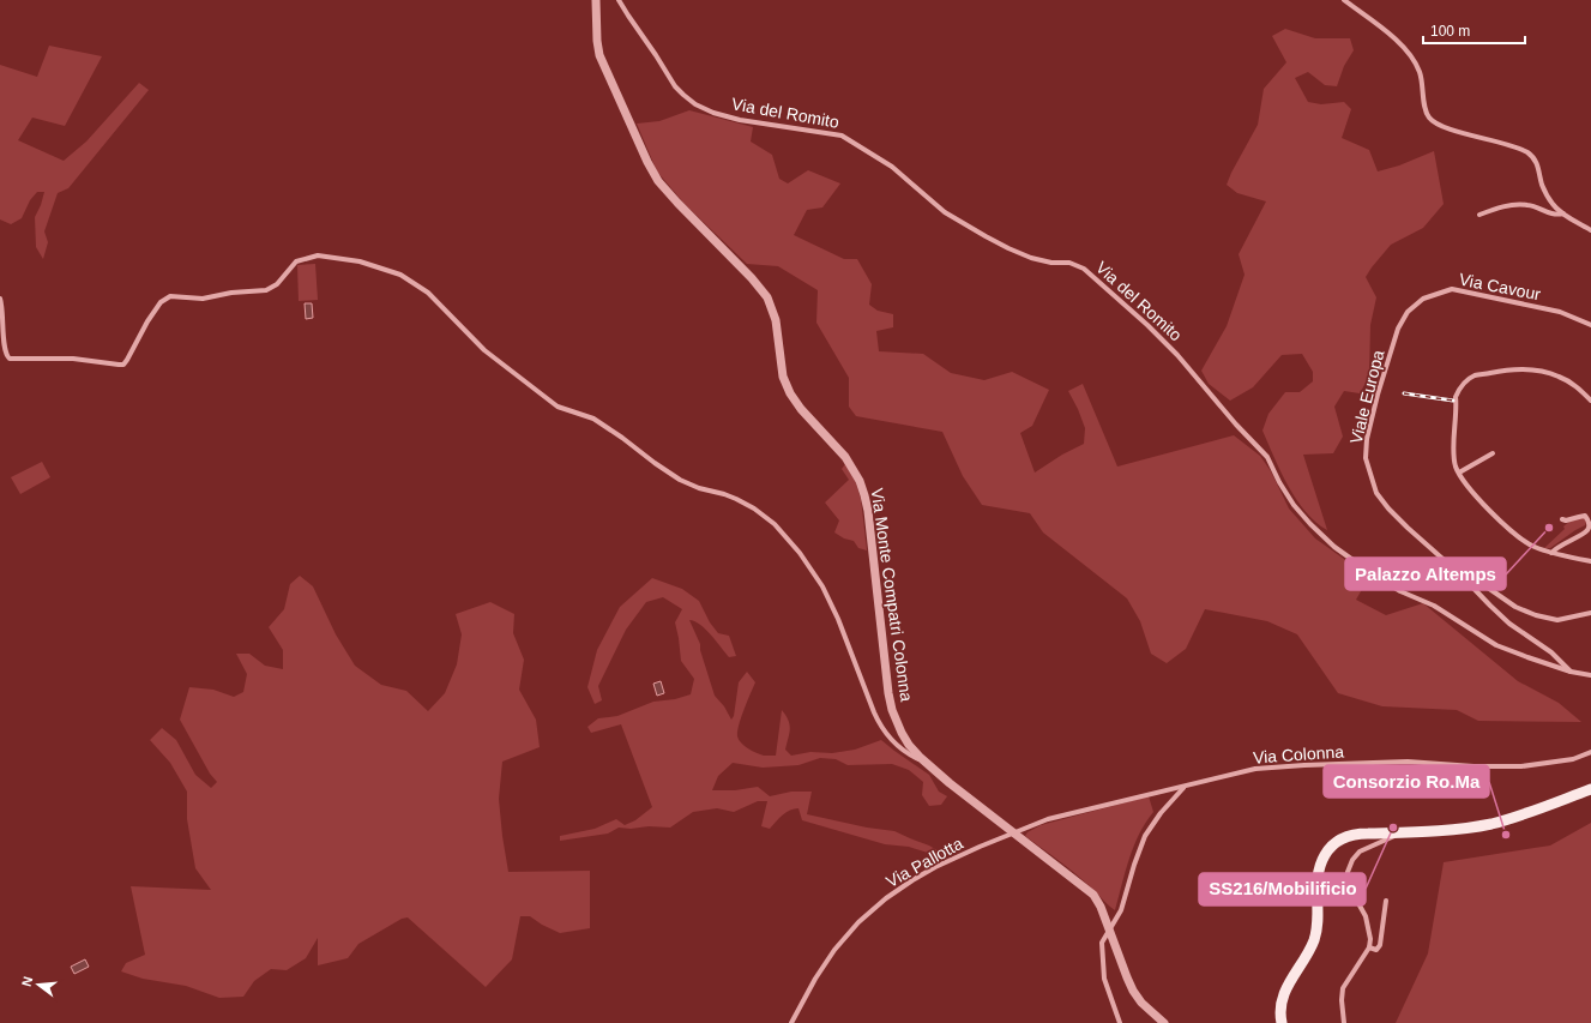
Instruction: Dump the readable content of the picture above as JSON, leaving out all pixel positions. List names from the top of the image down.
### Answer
{
  "streets": {
    "street": [
      "Via del Romito",
      "Via Cavour",
      "Viale Europa",
      "Via Monte Compatri Colonna",
      "Via Colonna",
      "Via Pallotta"
    ]
  },
  "crossings": [
    ["Via del Romito", "Viale Europa"],
    ["Via Cavour", "Viale Europa"],
    ["Via Monte Compatri Colonna", "Via Colonna"],
    ["Via Monte Compatri Colonna", "Via Pallotta"],
    ["Via Colonna", "Via Pallotta"]
  ],
  "places": ["Palazzo Altemps", "SS216/Mobilificio", "Consorzio Ro.Ma"],
  "scale_bar": "100 m",
  "north": "left"
}
